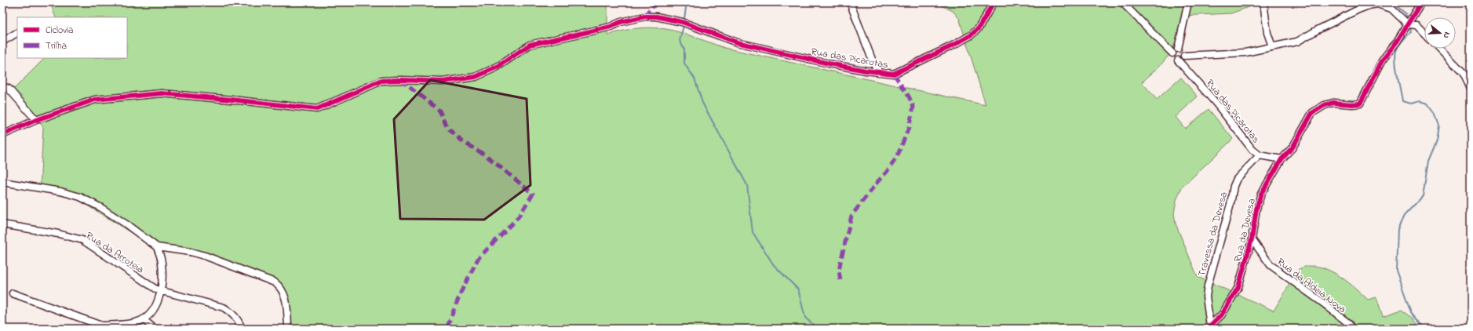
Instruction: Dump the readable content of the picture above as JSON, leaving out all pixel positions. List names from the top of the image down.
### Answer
{
  "streets": {
    "street": [
      "Rua das Picarotas",
      "Rua da Devesa",
      "Travessa da Devesa",
      "Rua da Arroteia",
      "Rua da Aldeia Nova"
    ]
  },
  "crossings": [
    ["Rua das Picarotas", "Rua da Devesa"],
    ["Rua das Picarotas", "Travessa da Devesa"],
    ["Rua da Devesa", "Travessa da Devesa"],
    ["Rua da Devesa", "Rua da Aldeia Nova"]
  ],
  "legend": ["Ciclovia", "Trilha"],
  "north": "right"
}
